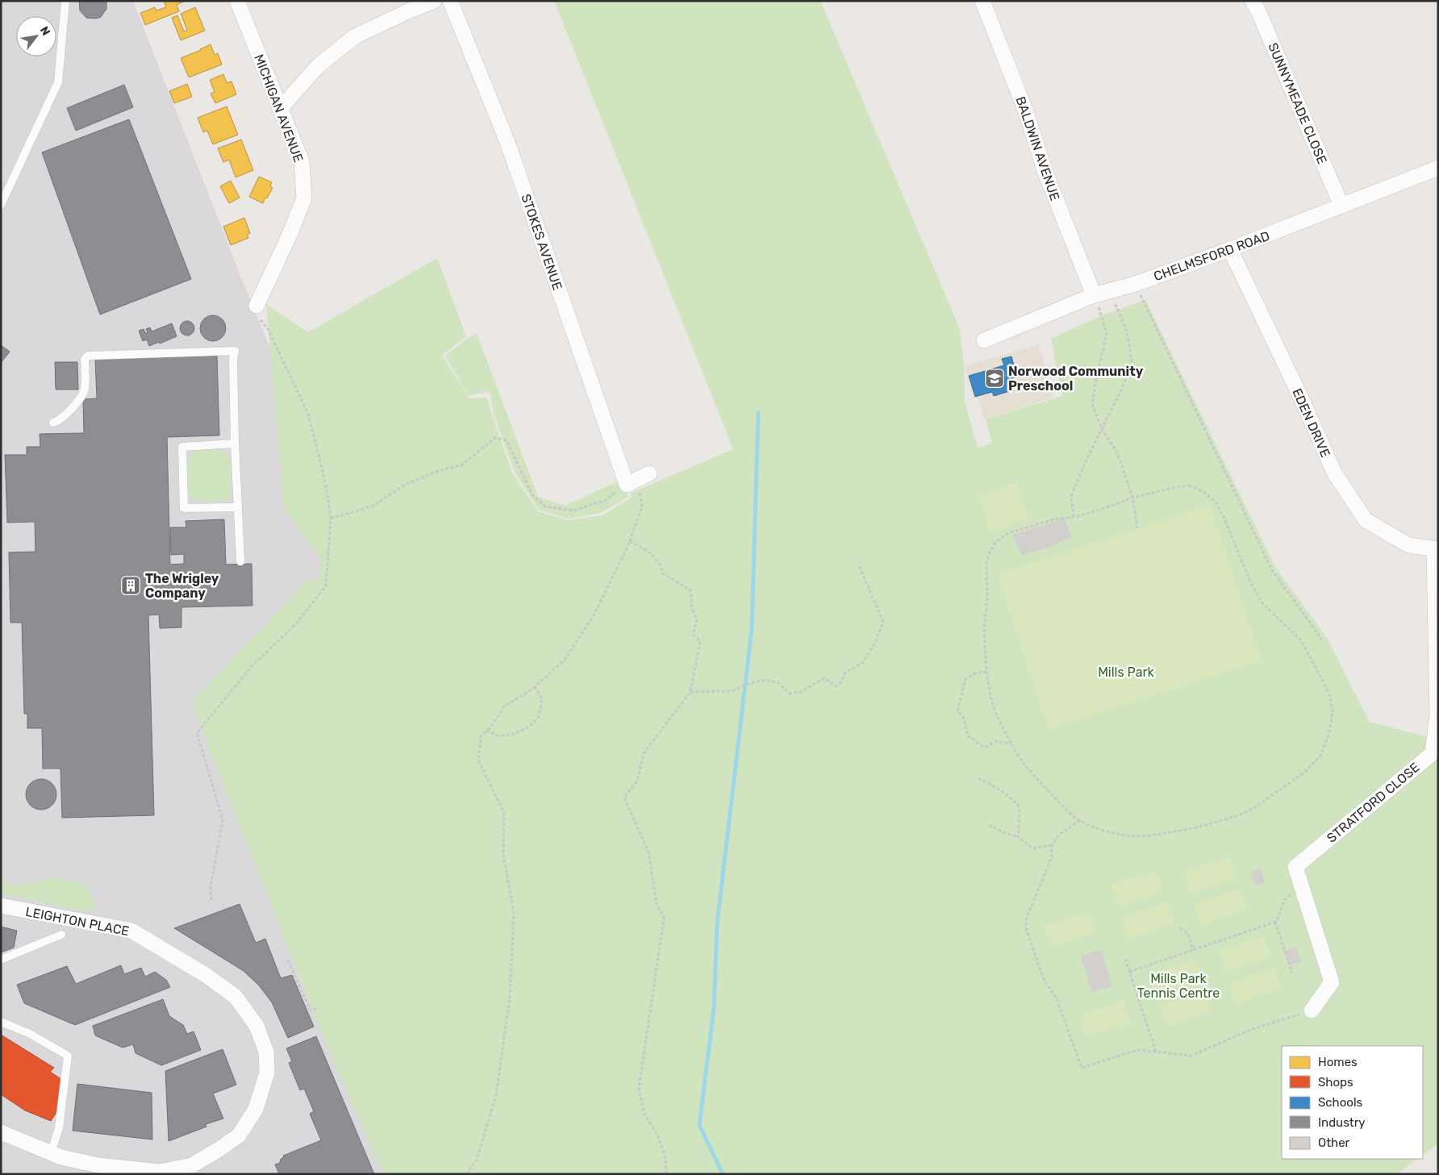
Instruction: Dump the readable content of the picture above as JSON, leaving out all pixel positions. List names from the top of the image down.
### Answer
{
  "streets": {
    "street": [
      "SUNNYMEADE CLOSE",
      "MICHIGAN AVENUE",
      "BALDWIN AVENUE",
      "STOKES AVENUE",
      "CHELMSFORD ROAD",
      "EDEN DRIVE",
      "STRATFORD CLOSE",
      "LEIGHTON PLACE"
    ]
  },
  "crossings": [
    ["SUNNYMEADE CLOSE", "CHELMSFORD ROAD"],
    ["BALDWIN AVENUE", "CHELMSFORD ROAD"],
    ["CHELMSFORD ROAD", "EDEN DRIVE"],
    ["EDEN DRIVE", "STRATFORD CLOSE"]
  ],
  "parks": ["Mills Park", "Mills Park Tennis Centre"],
  "places": {
    "school or university": ["Norwood Community Preschool"],
    "building": ["The Wrigley Company"]
  },
  "legend": [
    "Homes",
    "Shops",
    "Schools",
    "Industry",
    "Other"
  ],
  "north": "top right"
}
